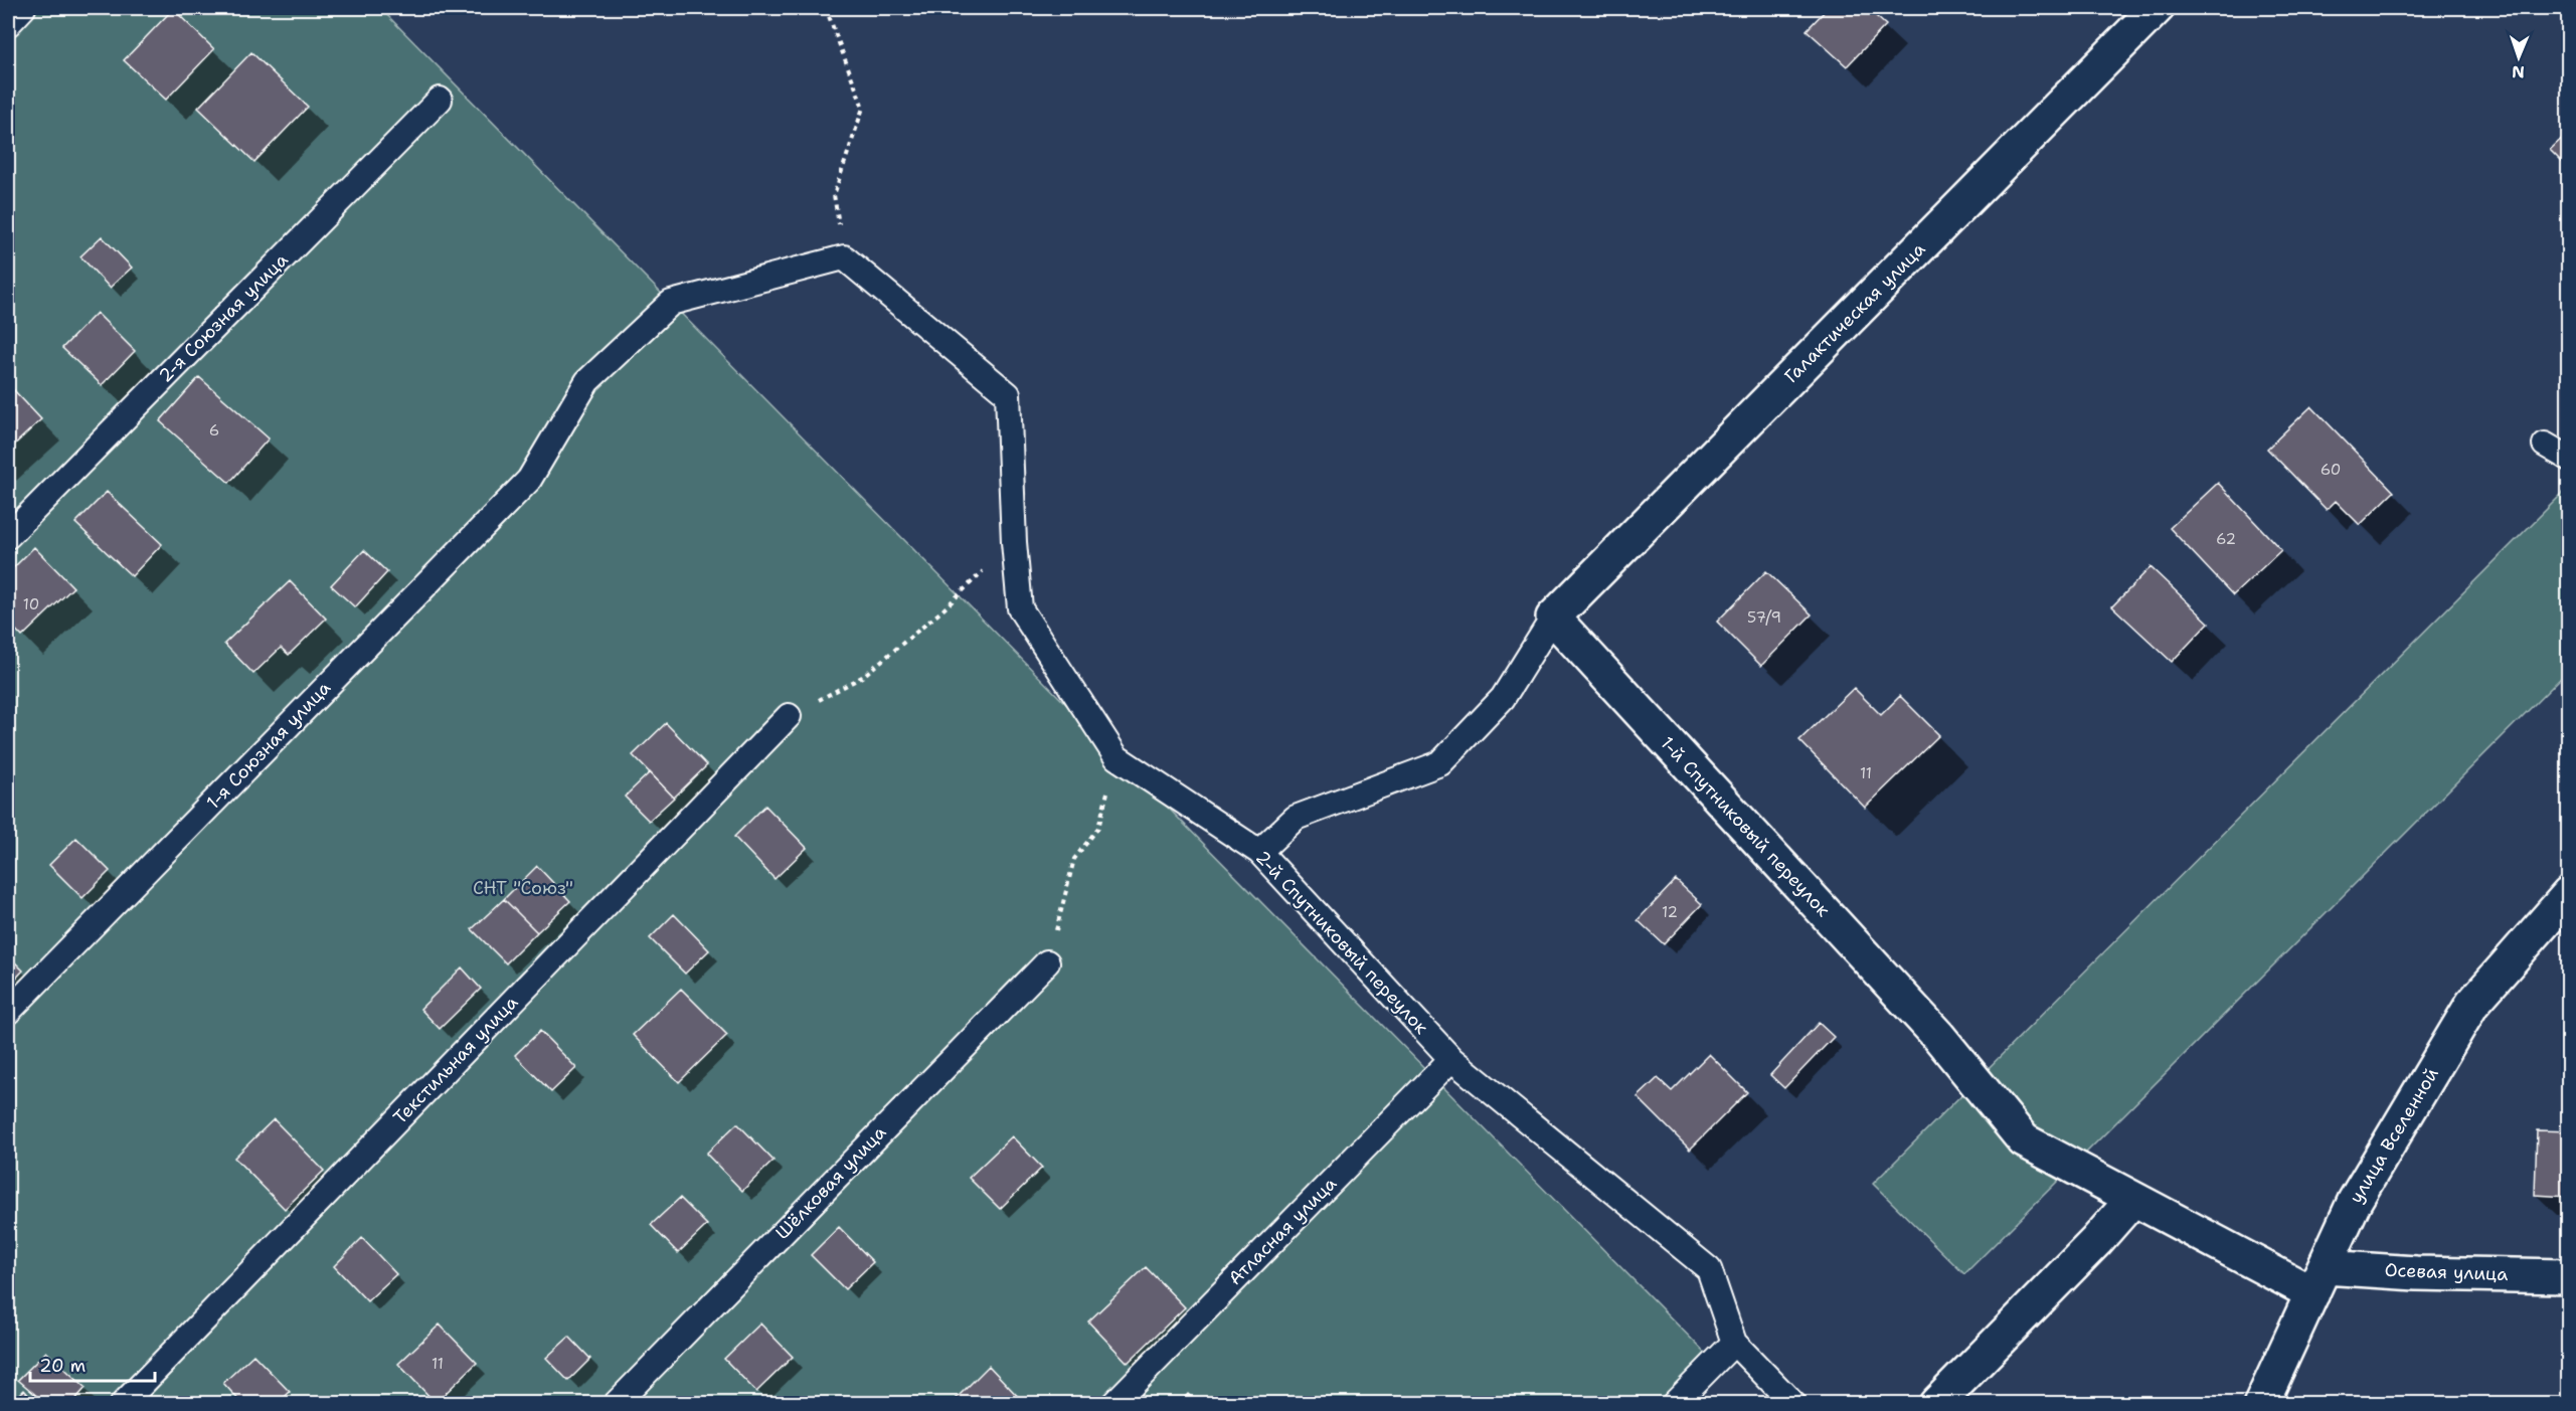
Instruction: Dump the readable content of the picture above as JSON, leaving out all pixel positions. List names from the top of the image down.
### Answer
{
  "streets": {
    "street": [
      "Галактическая улица",
      "1-й Спутниковый переулок",
      "улица Вселенной",
      "Осевая улица"
    ],
    "lane": [
      "2-я Союзная улица",
      "1-я Союзная улица",
      "2-й Спутниковый переулок",
      "Текстильная улица",
      "Шёлковая улица",
      "Атласная улица"
    ]
  },
  "crossings": [
    ["Галактическая улица", "1-й Спутниковый переулок"],
    ["1-я Союзная улица", "2-й Спутниковый переулок"],
    ["1-й Спутниковый переулок", "улица Вселенной"],
    ["1-й Спутниковый переулок", "Осевая улица"],
    ["2-й Спутниковый переулок", "Атласная улица"],
    ["улица Вселенной", "Осевая улица"]
  ],
  "parks": ["СНТ \"Союз\""],
  "house_numbers": [
    "6",
    "60",
    "62",
    "10",
    "57/9",
    "11",
    "12",
    "11"
  ],
  "scale_bar": "20 m",
  "north": "bottom"
}
